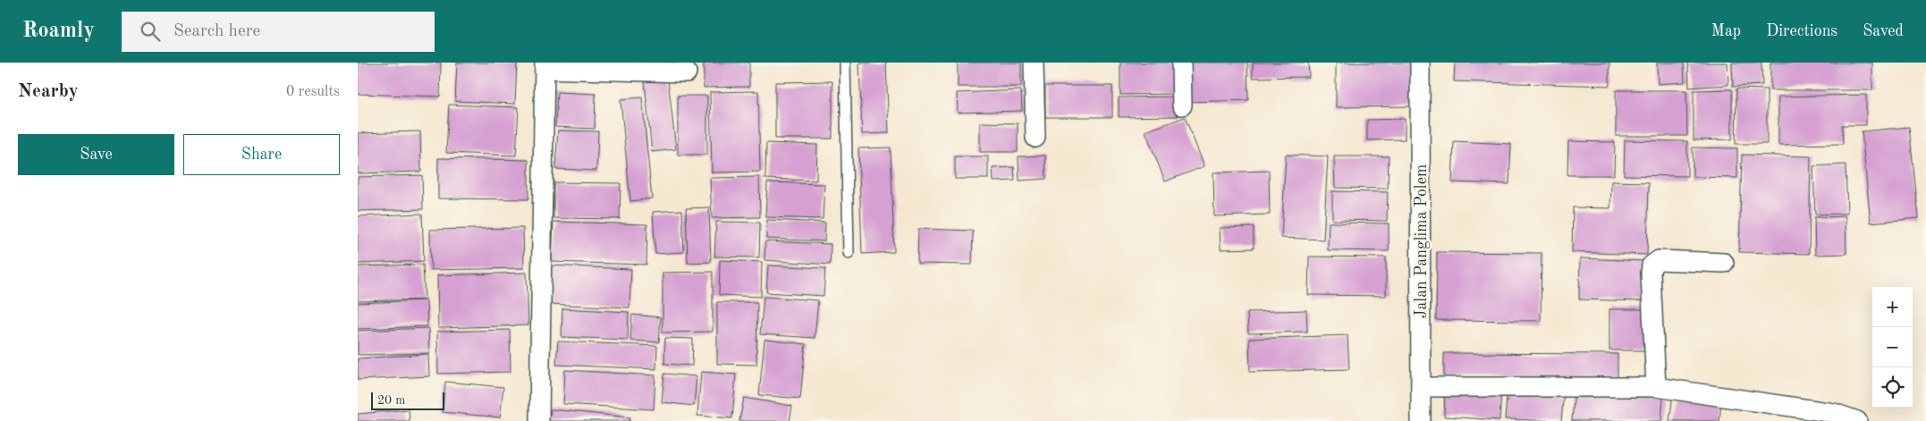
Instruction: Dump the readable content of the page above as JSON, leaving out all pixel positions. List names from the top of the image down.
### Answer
{
  "streets": {
    "street": ["Jalan Panglima Polem"]
  },
  "scale_bar": "20 m",
  "page": {
    "header": "Roamly",
    "search": "Search here",
    "nav": ["Map", "Directions", "Saved"],
    "heading": ["Nearby", "0 results"],
    "buttons": ["Save", "Share"],
    "map_buttons": ["+", "−"],
    "scale": "20 m"
  }
}
